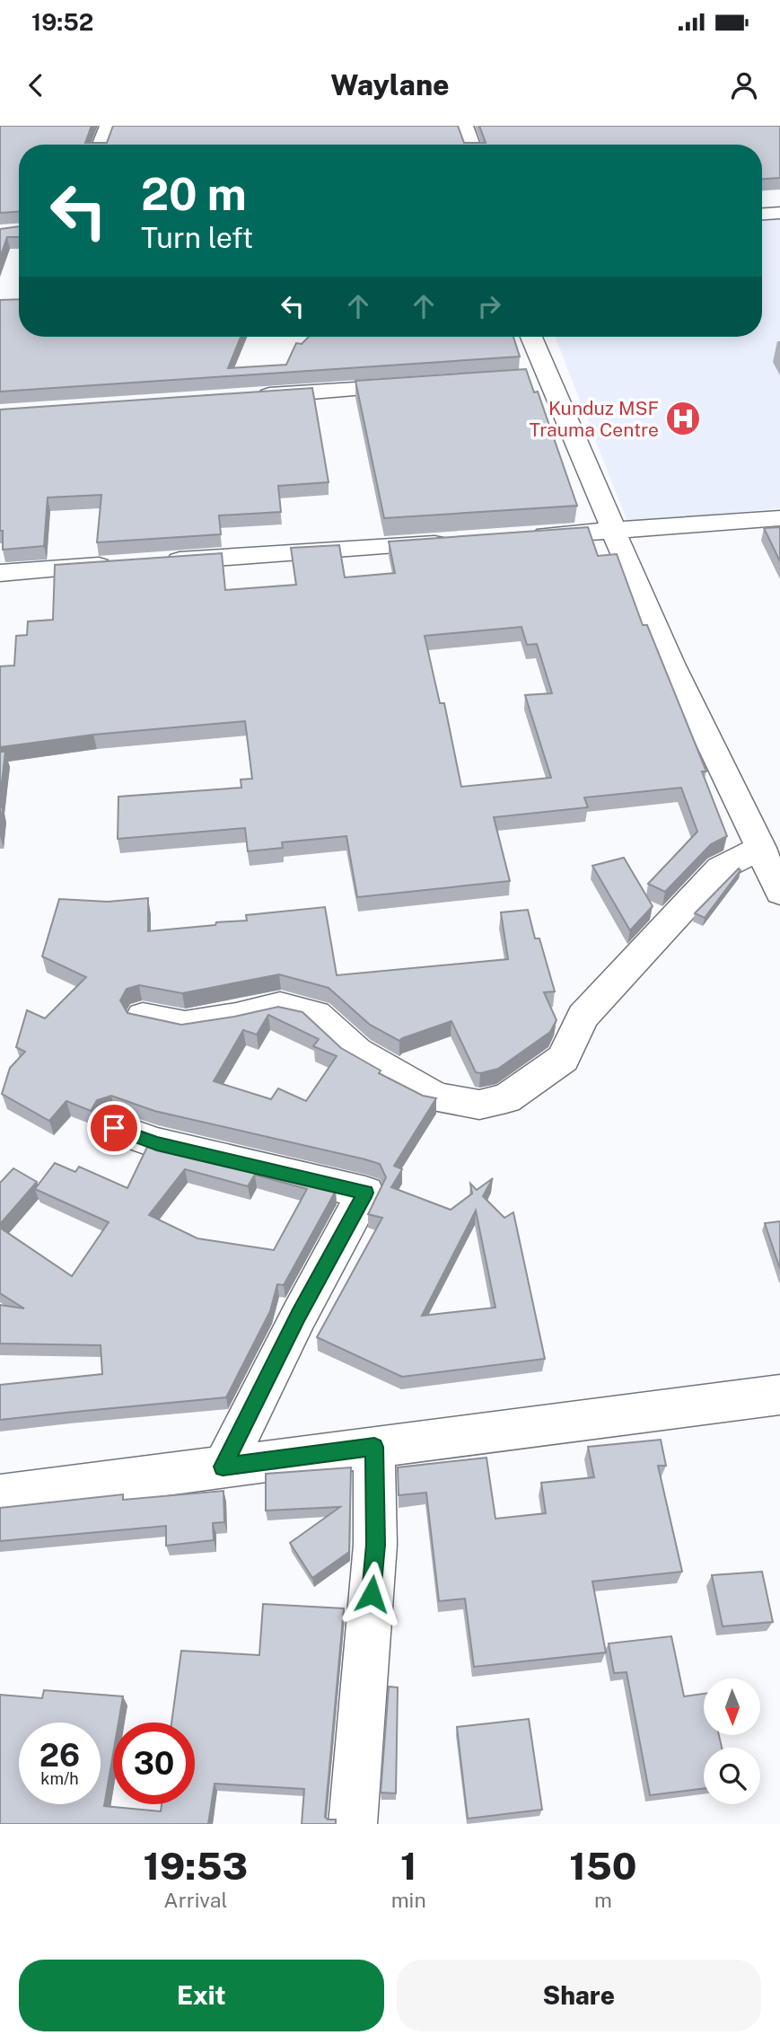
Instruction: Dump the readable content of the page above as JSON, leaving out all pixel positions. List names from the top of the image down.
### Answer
{
  "places": {
    "hospital": ["Kunduz MSF Trauma Centre"]
  },
  "north": "bottom",
  "page": {
    "status": "19:52",
    "header": "Waylane",
    "turn": ["20 m", "Turn left"],
    "speed": "26 km/h",
    "limit": "30",
    "eta": [
      "19:53",
      "Arrival",
      "1",
      "min",
      "150",
      "m"
    ],
    "buttons": ["Exit", "Share"]
  }
}
